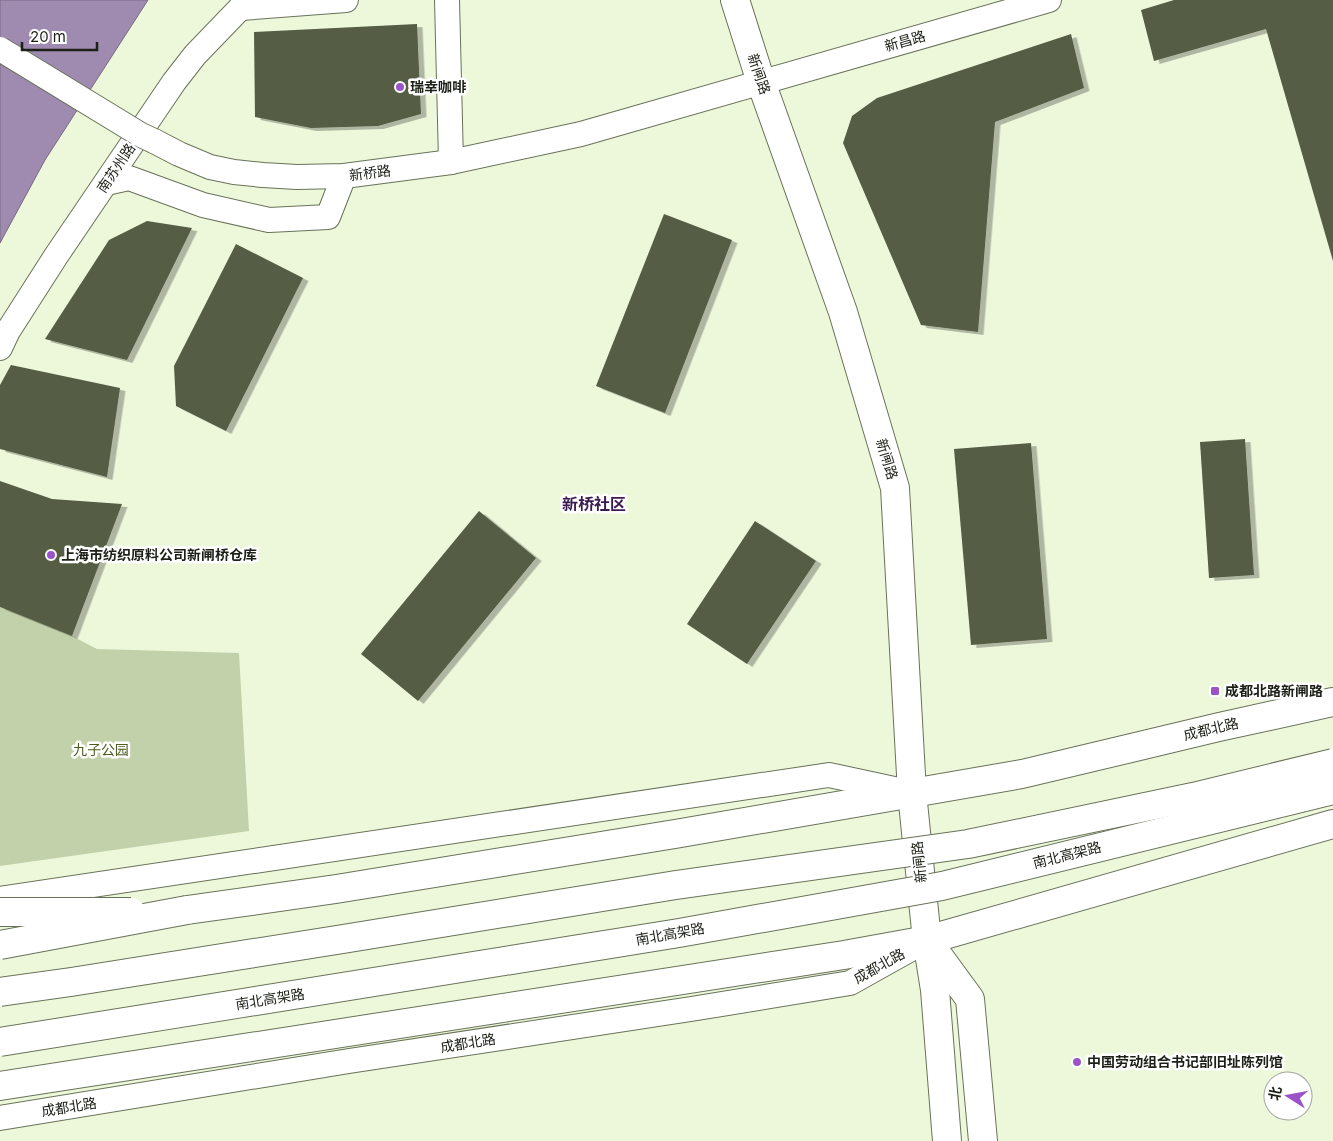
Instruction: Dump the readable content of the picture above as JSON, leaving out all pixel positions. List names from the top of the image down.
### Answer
{
  "streets": {
    "main road": ["新闸路", "成都北路", "南北高架路"],
    "street": ["新昌路", "南苏州路", "新桥路"]
  },
  "crossings": [
    ["新昌路", "新闸路"],
    ["新昌路", "新桥路"],
    ["新闸路", "新桥路"],
    ["新闸路", "成都北路"]
  ],
  "districts": ["新桥社区"],
  "parks": ["九子公园"],
  "places": {
    "other": ["瑞幸咖啡", "上海市纺织原料公司新闸桥仓库", "中国劳动组合书记部旧址陈列馆"],
    "transit": ["成都北路新闸路"]
  },
  "scale_bar": "20 m",
  "north": "left"
}
